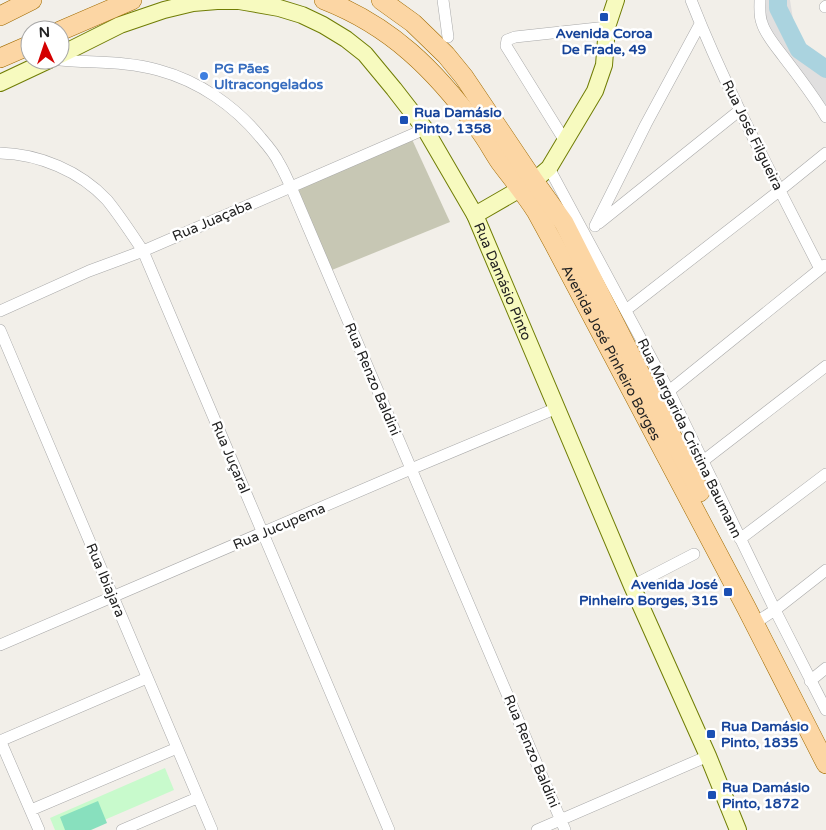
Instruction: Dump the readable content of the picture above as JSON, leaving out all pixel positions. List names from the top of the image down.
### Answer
{
  "streets": {
    "main road": ["Avenida José Pinheiro Borges"],
    "street": [
      "Rua José Filgueira",
      "Rua Juaçaba",
      "Rua Damásio Pinto",
      "Rua Renzo Baldini",
      "Rua Margarida Cristina Baumann",
      "Rua Juçaral",
      "Rua Jucupema",
      "Rua Ibiajara"
    ]
  },
  "crossings": [
    ["Rua Juaçaba", "Rua Damásio Pinto"],
    ["Rua Juaçaba", "Rua Renzo Baldini"],
    ["Rua Juaçaba", "Rua Juçaral"],
    ["Rua Damásio Pinto", "Rua Jucupema"],
    ["Avenida José Pinheiro Borges", "Rua Margarida Cristina Baumann"],
    ["Rua Renzo Baldini", "Rua Jucupema"],
    ["Rua Juçaral", "Rua Jucupema"],
    ["Rua Jucupema", "Rua Ibiajara"]
  ],
  "places": {
    "transit": [
      "Avenida Coroa De Frade, 49",
      "Rua Damásio Pinto, 1358",
      "Avenida José Pinheiro Borges, 315",
      "Rua Damásio Pinto, 1835",
      "Rua Damásio Pinto, 1872"
    ],
    "other": ["PG Pães Ultracongelados"]
  },
  "north": "top"
}
